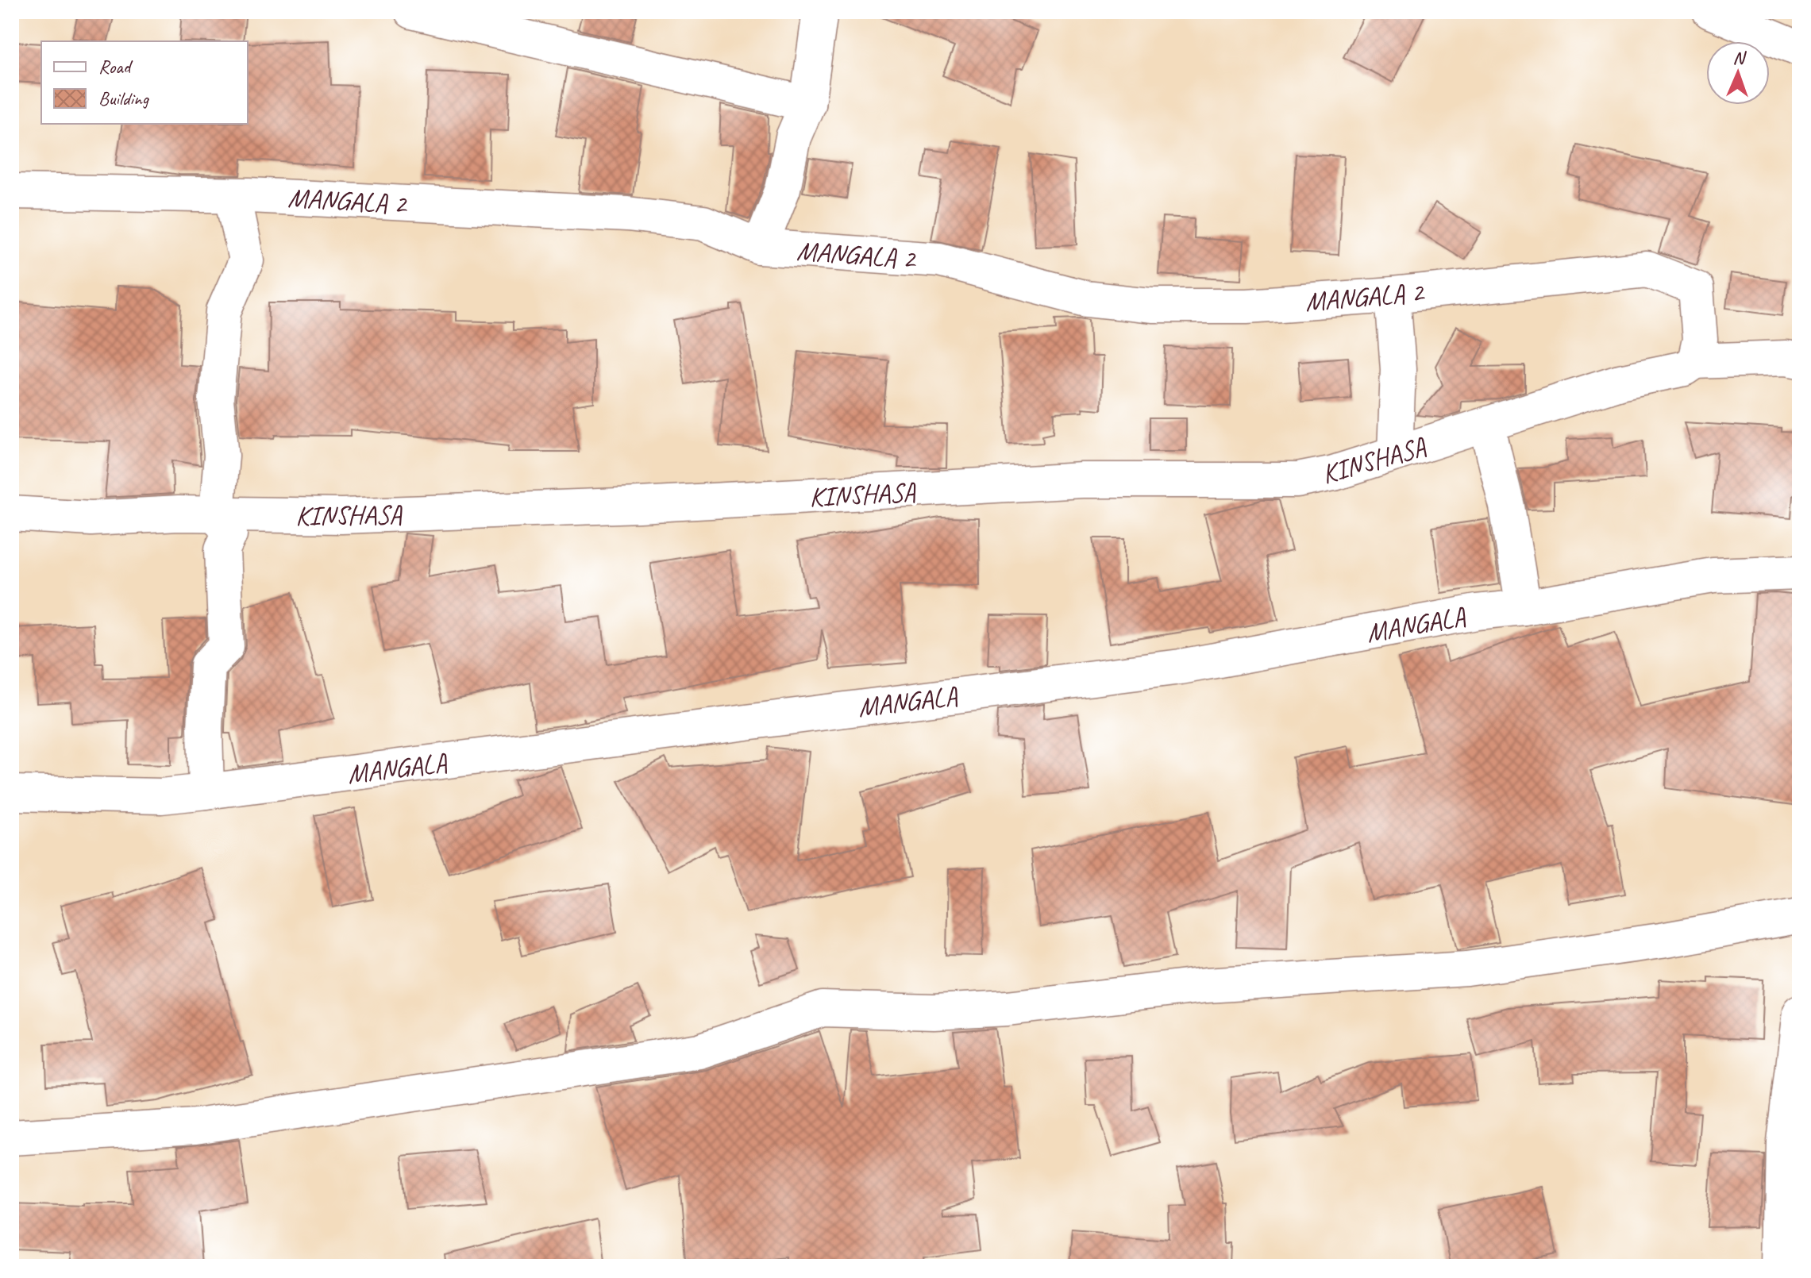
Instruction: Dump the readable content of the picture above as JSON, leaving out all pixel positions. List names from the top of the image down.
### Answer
{
  "streets": {
    "street": ["MANGALA 2", "KINSHASA", "MANGALA"]
  },
  "crossings": [
    ["MANGALA 2", "KINSHASA"]
  ],
  "legend": ["Road", "Building"],
  "north": "top"
}
